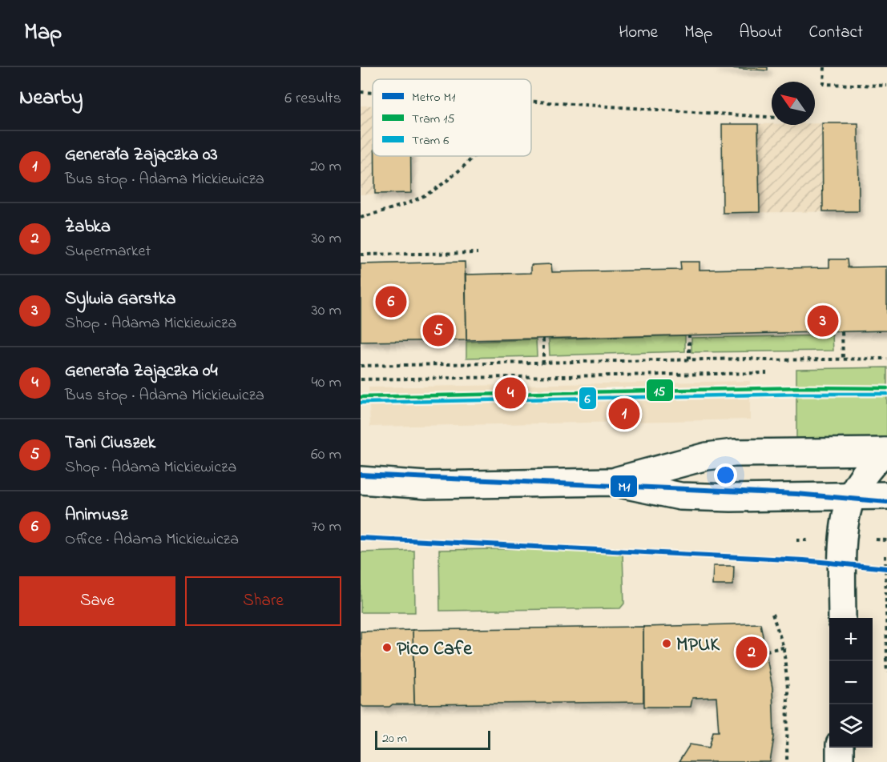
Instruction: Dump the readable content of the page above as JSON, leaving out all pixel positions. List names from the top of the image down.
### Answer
{
  "places": ["MPUK", "Pico Cafe"],
  "lines": ["tram line 15", "tram line 6", "metro line M1"],
  "legend": ["Metro M1", "Tram 15", "Tram 6"],
  "scale_bar": "20 m",
  "north": "top left",
  "page": {
    "header": "Map",
    "nav": [
      "Home",
      "Map",
      "About",
      "Contact"
    ],
    "heading": ["Nearby", "6 results"],
    "list": [
      {
        "mark": "1",
        "name": "Generała Zajączka 03",
        "note": "Bus stop · Adama Mickiewicza",
        "value": "20 m"
      },
      {
        "mark": "2",
        "name": "Żabka",
        "note": "Supermarket",
        "value": "30 m"
      },
      {
        "mark": "3",
        "name": "Sylwia Garstka",
        "note": "Shop · Adama Mickiewicza",
        "value": "30 m"
      },
      {
        "mark": "4",
        "name": "Generała Zajączka 04",
        "note": "Bus stop · Adama Mickiewicza",
        "value": "40 m"
      },
      {
        "mark": "5",
        "name": "Tani Ciuszek",
        "note": "Shop · Adama Mickiewicza",
        "value": "60 m"
      },
      {
        "mark": "6",
        "name": "Animusz",
        "note": "Office · Adama Mickiewicza",
        "value": "70 m"
      }
    ],
    "pins": [
      "6",
      "3",
      "5",
      "4",
      "1",
      "2"
    ],
    "buttons": ["Save", "Share"],
    "map_buttons": ["+", "−"],
    "scale": "20 m"
  }
}
